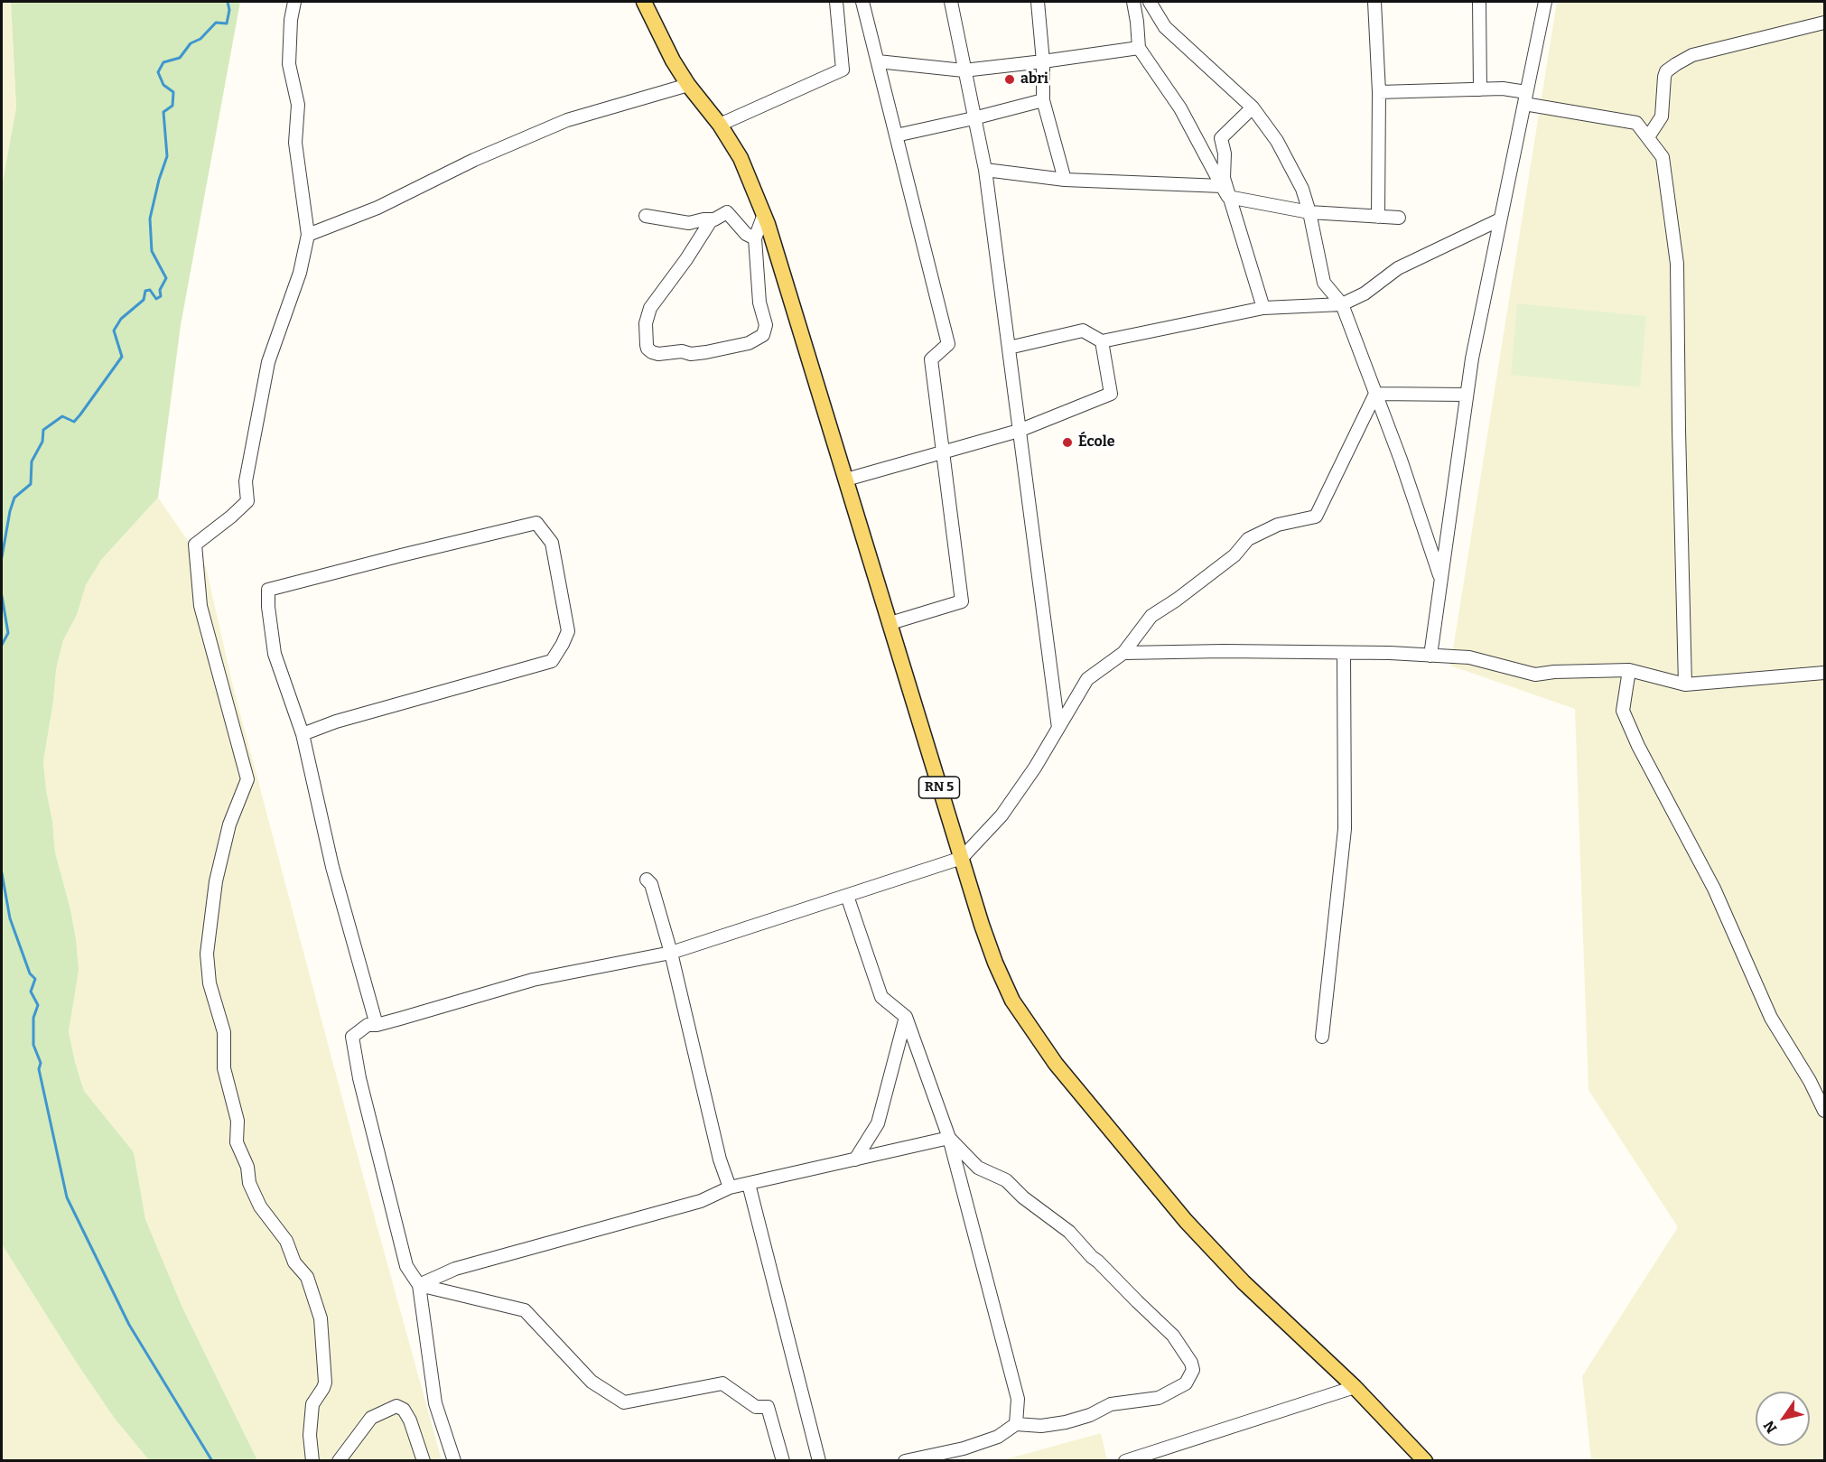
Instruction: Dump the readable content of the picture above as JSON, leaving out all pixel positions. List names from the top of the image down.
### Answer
{
  "streets": {
    "main road": ["RN 5"]
  },
  "places": ["abri", "École"],
  "north": "bottom left"
}
